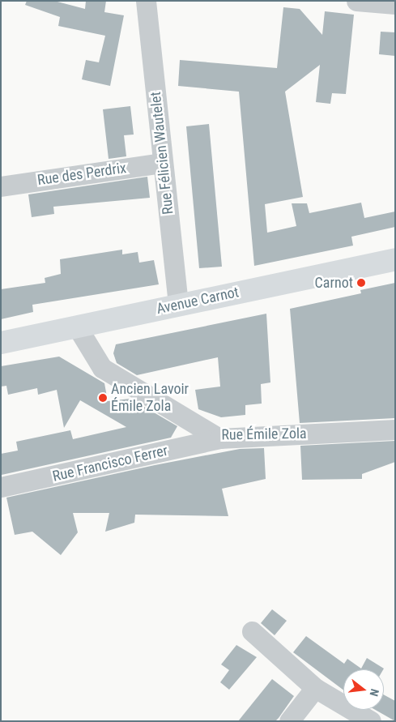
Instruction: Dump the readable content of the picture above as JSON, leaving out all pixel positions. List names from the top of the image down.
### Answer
{
  "streets": {
    "main road": ["Avenue Carnot"],
    "street": [
      "Rue Félicien Wautelet",
      "Rue des Perdrix",
      "Rue Émile Zola",
      "Rue Francisco Ferrer"
    ]
  },
  "crossings": [
    ["Rue Félicien Wautelet", "Rue des Perdrix"],
    ["Rue Félicien Wautelet", "Avenue Carnot"],
    ["Avenue Carnot", "Rue Émile Zola"],
    ["Rue Émile Zola", "Rue Francisco Ferrer"]
  ],
  "places": ["Carnot", "Ancien Lavoir Émile Zola"],
  "north": "right"
}
